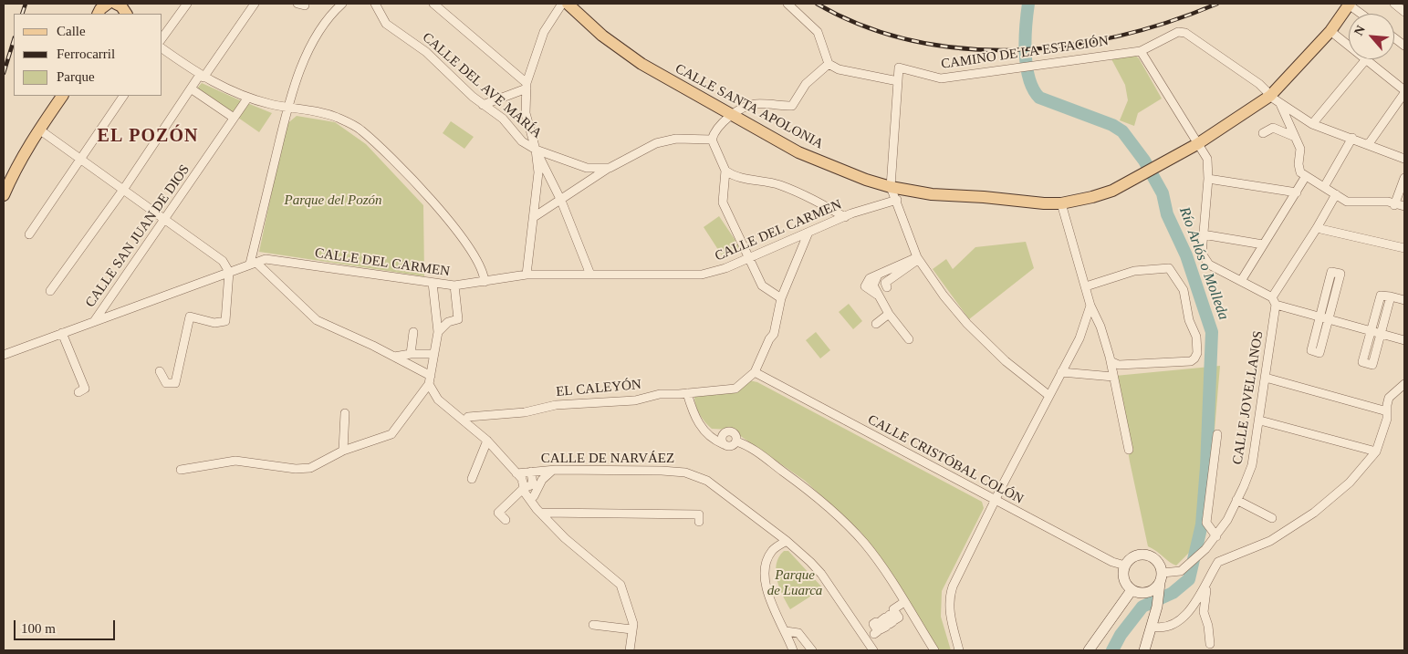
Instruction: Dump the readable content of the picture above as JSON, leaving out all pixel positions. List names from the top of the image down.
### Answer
{
  "streets": {
    "main road": ["CALLE SANTA APOLONIA"],
    "street": [
      "CAMINO DE LA ESTACIÓN",
      "CALLE DEL AVE MARÍA",
      "CALLE DEL CARMEN",
      "CALLE SAN JUAN DE DIOS",
      "EL CALEYÓN",
      "CALLE JOVELLANOS",
      "CALLE DE NARVÁEZ",
      "CALLE CRISTÓBAL COLÓN"
    ]
  },
  "crossings": [
    ["CAMINO DE LA ESTACIÓN", "CALLE SANTA APOLONIA"],
    ["CALLE DEL AVE MARÍA", "CALLE DEL CARMEN"],
    ["CALLE DEL CARMEN", "CALLE SAN JUAN DE DIOS"],
    ["EL CALEYÓN", "CALLE CRISTÓBAL COLÓN"],
    ["CALLE JOVELLANOS", "CALLE CRISTÓBAL COLÓN"]
  ],
  "districts": ["EL POZÓN"],
  "water": ["Río Arlós o Molleda"],
  "parks": ["Parque del Pozón", "Parque de Luarca"],
  "legend": ["Calle", "Ferrocarril", "Parque"],
  "scale_bar": "100 m",
  "north": "top left"
}
